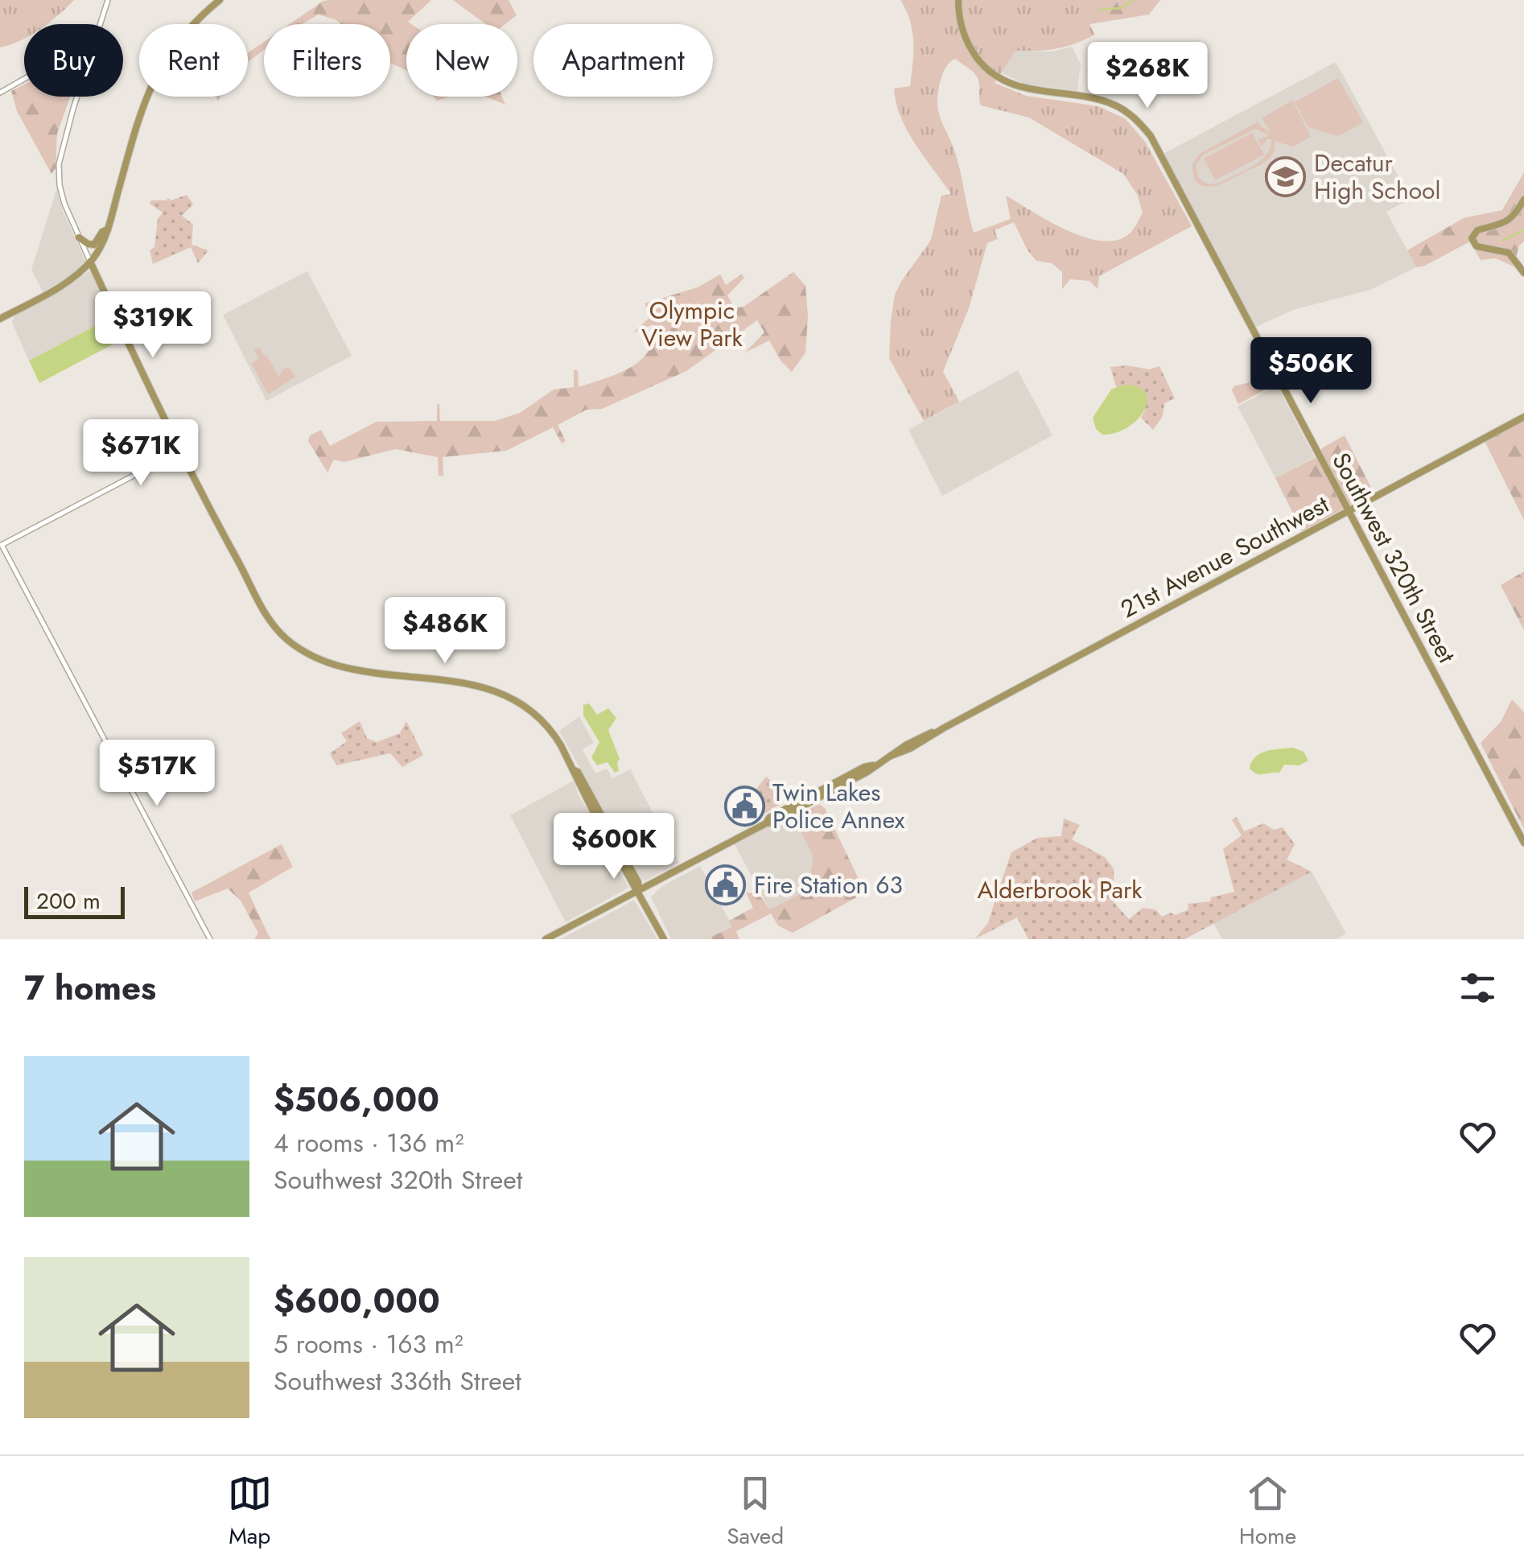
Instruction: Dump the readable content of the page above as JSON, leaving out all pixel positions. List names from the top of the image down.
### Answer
{
  "streets": {
    "main road": ["21st Avenue Southwest", "Southwest 320th Street"]
  },
  "crossings": [
    ["21st Avenue Southwest", "Southwest 320th Street"]
  ],
  "parks": ["Olympic View Park", "Alderbrook Park"],
  "places": {
    "school or university": ["Decatur High School"],
    "public building": ["Twin Lakes Police Annex", "Fire Station 63"]
  },
  "scale_bar": "200 m",
  "page": {
    "chip": [
      "Buy",
      "Rent",
      "Filters",
      "New",
      "Apartment"
    ],
    "price": [
      "$268K",
      "$319K",
      "$506K",
      "$671K",
      "$486K",
      "$517K",
      "$600K"
    ],
    "scale": "200 m",
    "heading": "7 homes",
    "list": [
      {
        "name": "$506,000",
        "note": "4 rooms · 136 m² · Southwest 320th Street"
      },
      {
        "name": "$600,000",
        "note": "5 rooms · 163 m² · Southwest 336th Street"
      }
    ],
    "tabs": ["Map", "Saved", "Home"]
  }
}
